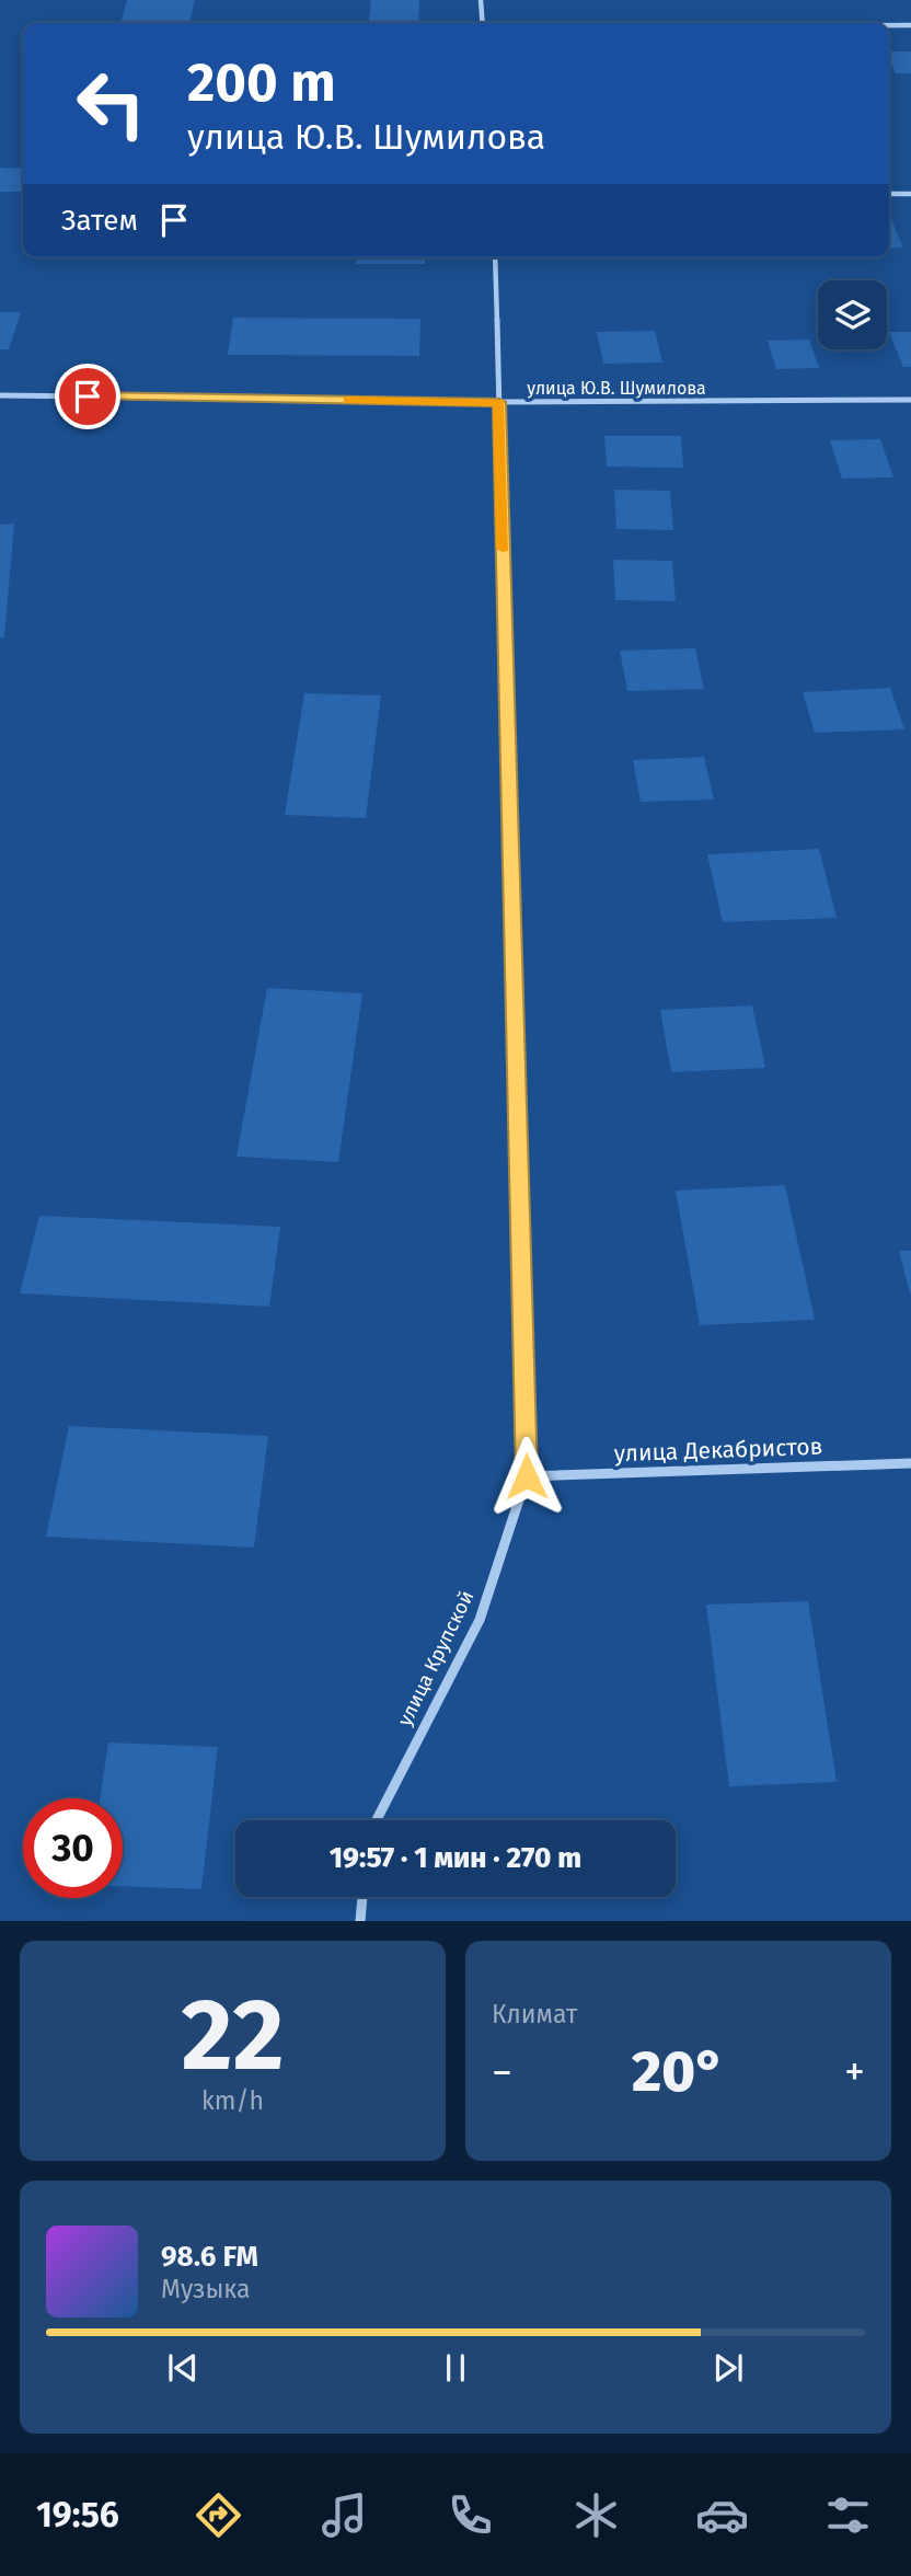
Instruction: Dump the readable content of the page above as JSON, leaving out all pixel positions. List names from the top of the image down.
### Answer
{
  "streets": {
    "street": ["улица Ю.В. Шумилова", "улица Декабристов", "улица Крупской"]
  },
  "crossings": [
    ["улица Ю.В. Шумилова", "улица Крупской"],
    ["улица Декабристов", "улица Крупской"]
  ],
  "page": {
    "turn": ["200 m", "улица Ю.В. Шумилова"],
    "then": "Затем",
    "limit": "30",
    "trip": "19:57 · 1 мин · 270 m",
    "tile": [
      ["22", "km/h"],
      "Климат"
    ],
    "heat": ["−", "20°", "+"],
    "song": ["98.6 FM", "Музыка"],
    "tabs": "19:56"
  }
}
